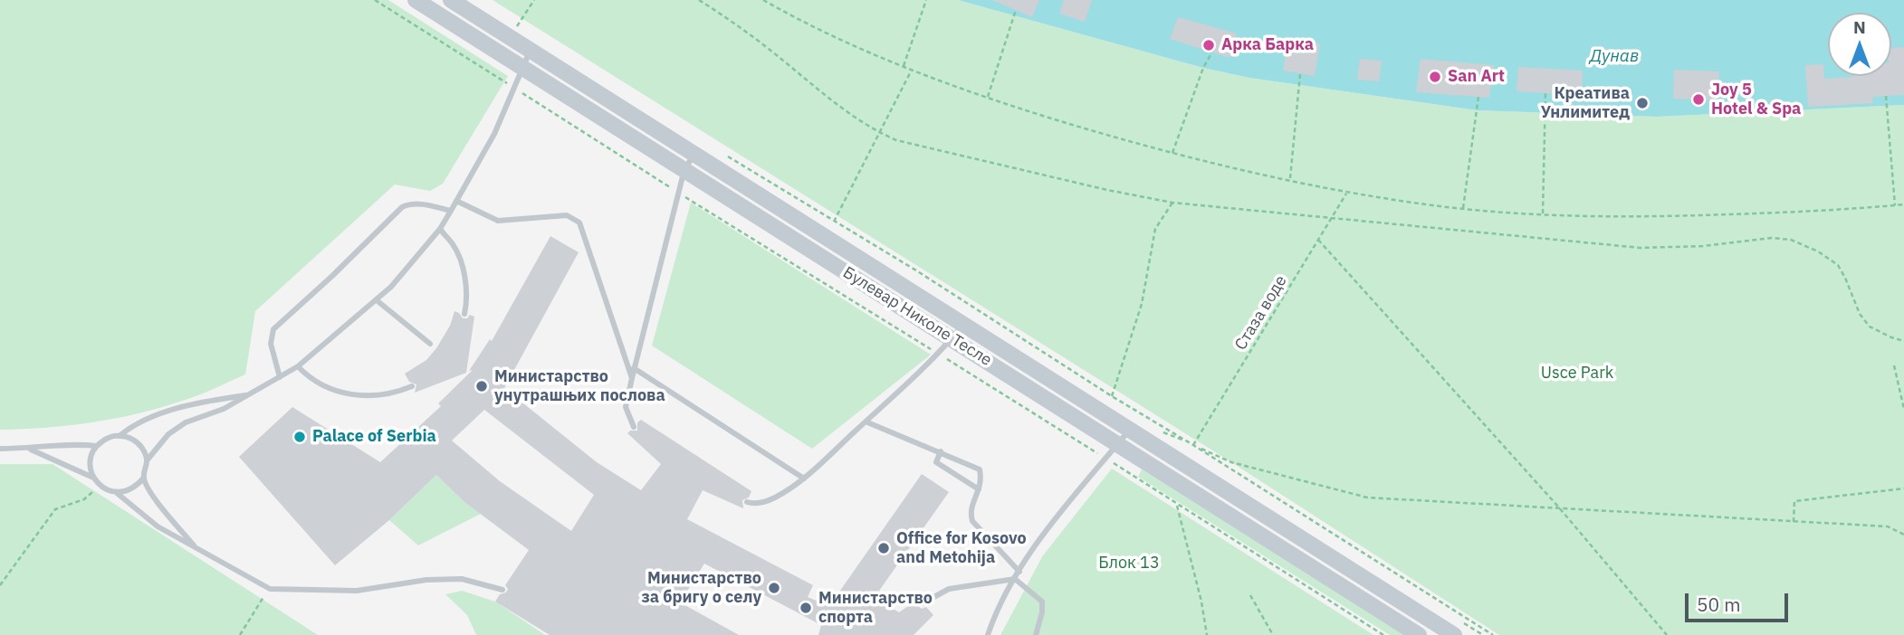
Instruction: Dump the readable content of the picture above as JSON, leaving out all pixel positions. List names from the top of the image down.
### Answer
{
  "streets": {
    "main road": ["Булевар Николе Тесле"],
    "path": ["Стаза воде"]
  },
  "water": ["Дунав"],
  "parks": ["Usce Park", "Блок 13"],
  "places": [
    "Арка Барка",
    "San Art",
    "Joy 5 Hotel & Spa",
    "Креатива Унлимитед",
    "Министарство унутрашњих послова",
    "Palace of Serbia",
    "Office for Kosovo and Metohija",
    "Министарство за бригу о селу",
    "Министарство спорта"
  ],
  "scale_bar": "50 m",
  "north": "top"
}
